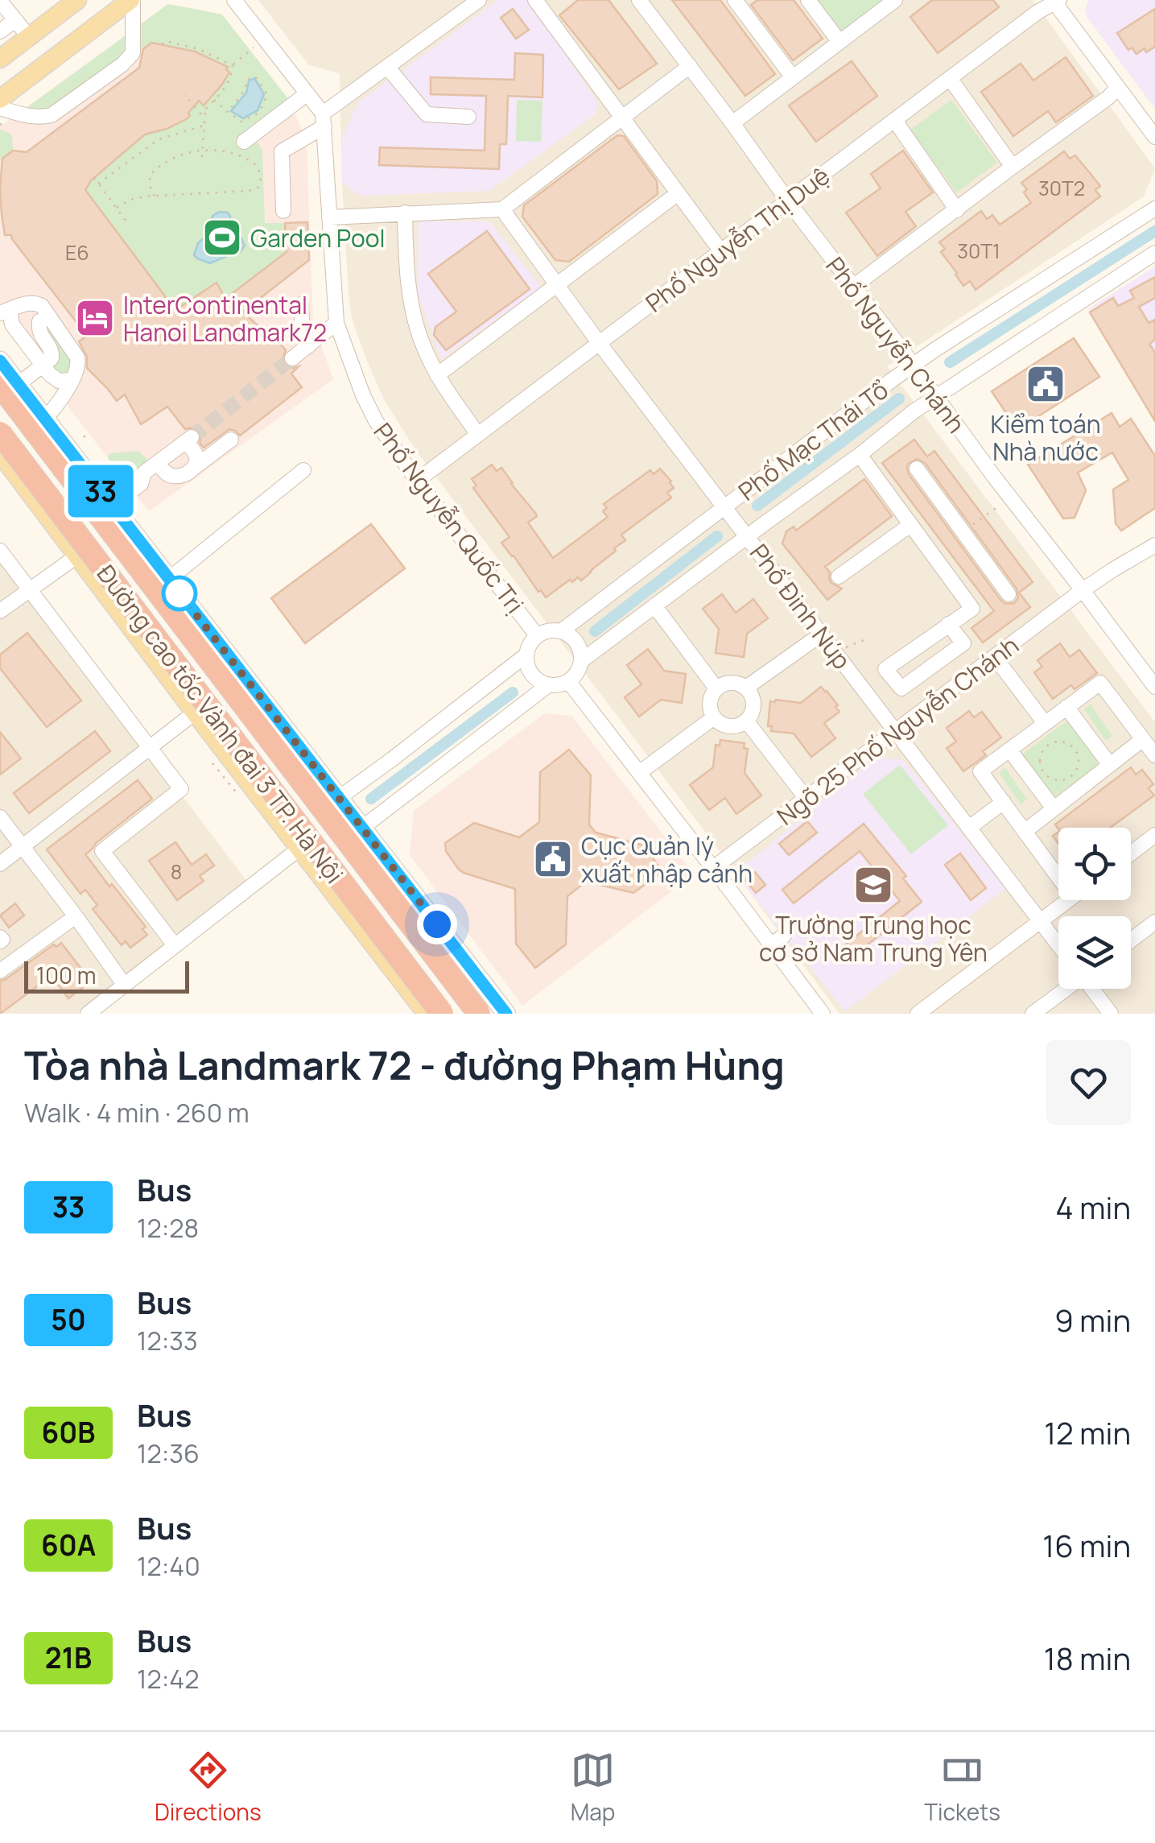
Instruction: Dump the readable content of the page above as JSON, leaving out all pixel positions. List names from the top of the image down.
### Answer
{
  "streets": {
    "highway": ["Đường cao tốc Vành đai 3 TP. Hà Nội"],
    "street": [
      "Phố Nguyễn Thị Duệ",
      "Phố Nguyễn Chánh",
      "Phố Mạc Thái Tổ",
      "Phố Nguyễn Quốc Trị",
      "Phố Đinh Núp",
      "Ngõ 25 Phố Nguyễn Chánh"
    ]
  },
  "crossings": [
    ["Phố Nguyễn Thị Duệ", "Phố Nguyễn Chánh"],
    ["Phố Nguyễn Thị Duệ", "Phố Nguyễn Quốc Trị"],
    ["Phố Nguyễn Thị Duệ", "Phố Đinh Núp"],
    ["Phố Nguyễn Chánh", "Phố Mạc Thái Tổ"],
    ["Phố Nguyễn Chánh", "Ngõ 25 Phố Nguyễn Chánh"],
    ["Phố Mạc Thái Tổ", "Phố Nguyễn Quốc Trị"],
    ["Phố Mạc Thái Tổ", "Phố Đinh Núp"],
    ["Phố Đinh Núp", "Ngõ 25 Phố Nguyễn Chánh"]
  ],
  "places": {
    "sports": ["Garden Pool"],
    "hotel": ["InterContinental Hanoi Landmark72"],
    "public building": ["Kiểm toán Nhà nước", "Cục Quản lý xuất nhập cảnh"],
    "school or university": ["Trường Trung học cơ sở Nam Trung Yên"]
  },
  "lines": ["bus line 33"],
  "house_numbers": [
    "30T2",
    "30T1",
    "E6",
    "8"
  ],
  "scale_bar": "100 m",
  "page": {
    "on_map": "33",
    "scale": "100 m",
    "heading": ["Tòa nhà Landmark 72 - đường Phạm Hùng", "Walk · 4 min · 260 m"],
    "list": [
      {
        "mark": "33",
        "name": "Bus",
        "note": "12:28",
        "value": "4 min"
      },
      {
        "mark": "50",
        "name": "Bus",
        "note": "12:33",
        "value": "9 min"
      },
      {
        "mark": "60B",
        "name": "Bus",
        "note": "12:36",
        "value": "12 min"
      },
      {
        "mark": "60A",
        "name": "Bus",
        "note": "12:40",
        "value": "16 min"
      },
      {
        "mark": "21B",
        "name": "Bus",
        "note": "12:42",
        "value": "18 min"
      }
    ],
    "tabs": ["Directions", "Map", "Tickets"]
  }
}
